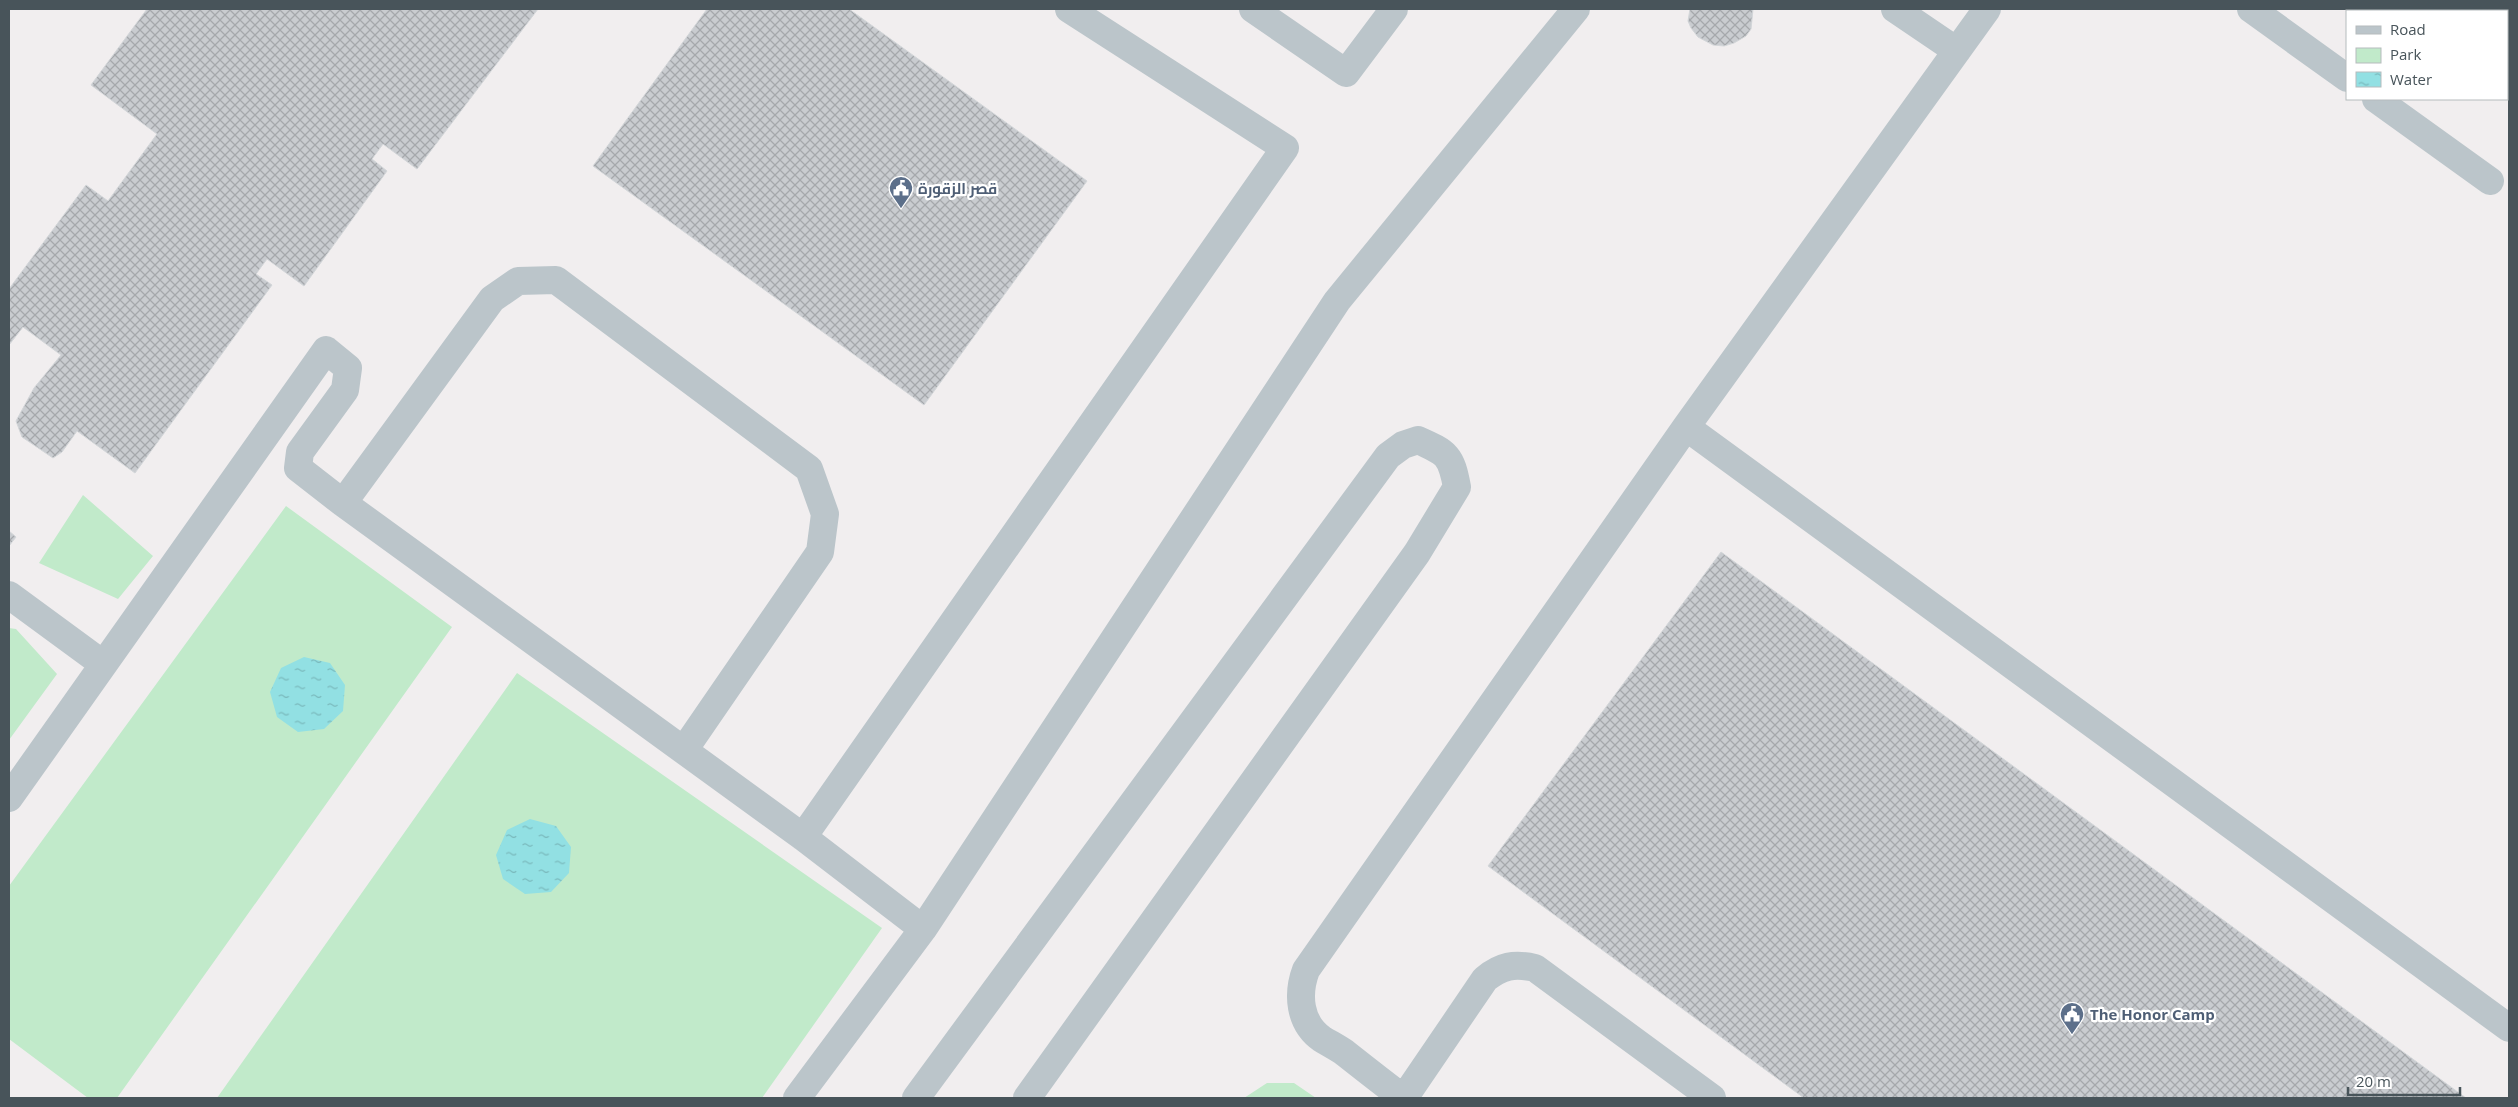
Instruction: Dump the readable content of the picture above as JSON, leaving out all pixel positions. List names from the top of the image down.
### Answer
{
  "places": {
    "public building": ["قصر الزقورة", "The Honor Camp"]
  },
  "legend": ["Road", "Park", "Water"],
  "scale_bar": "20 m"
}
